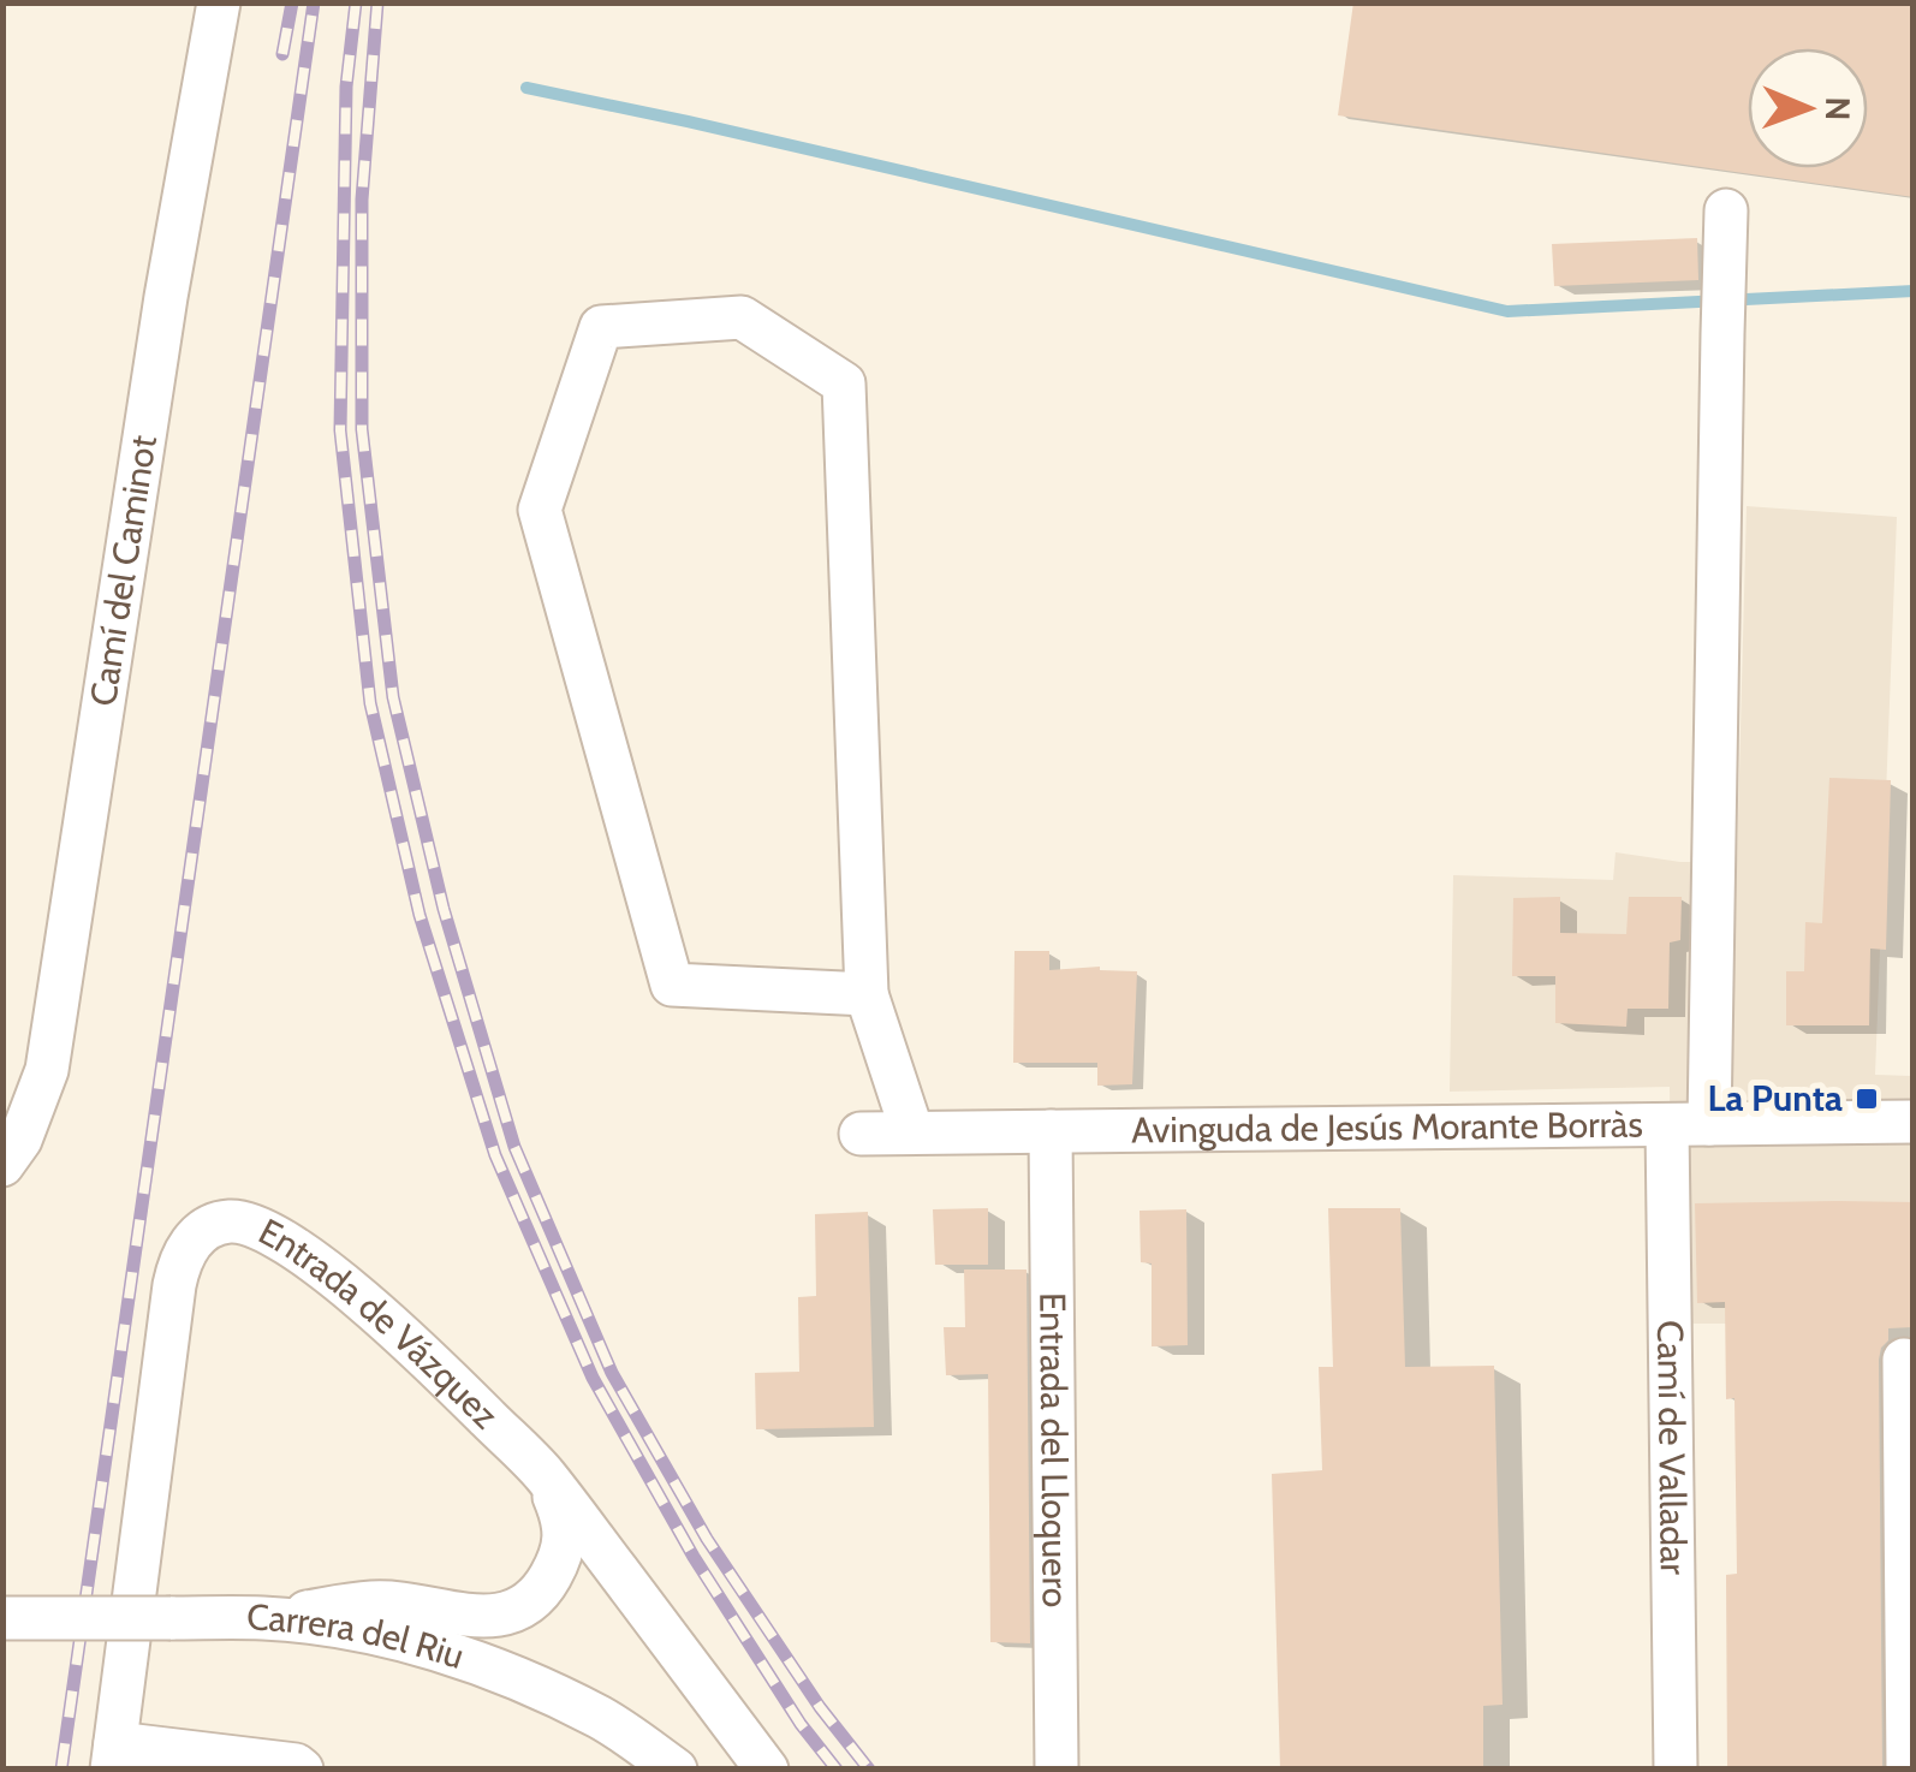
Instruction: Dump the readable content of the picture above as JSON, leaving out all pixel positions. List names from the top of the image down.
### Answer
{
  "streets": {
    "street": [
      "Camí del Caminot",
      "Avinguda de Jesús Morante Borràs",
      "Entrada de Vázquez",
      "Camí de Valladar",
      "Entrada del Lloquero",
      "Carrera del Riu"
    ]
  },
  "crossings": [
    ["Avinguda de Jesús Morante Borràs", "Camí de Valladar"],
    ["Avinguda de Jesús Morante Borràs", "Entrada del Lloquero"]
  ],
  "places": {
    "transit": ["La Punta"]
  },
  "north": "right"
}
